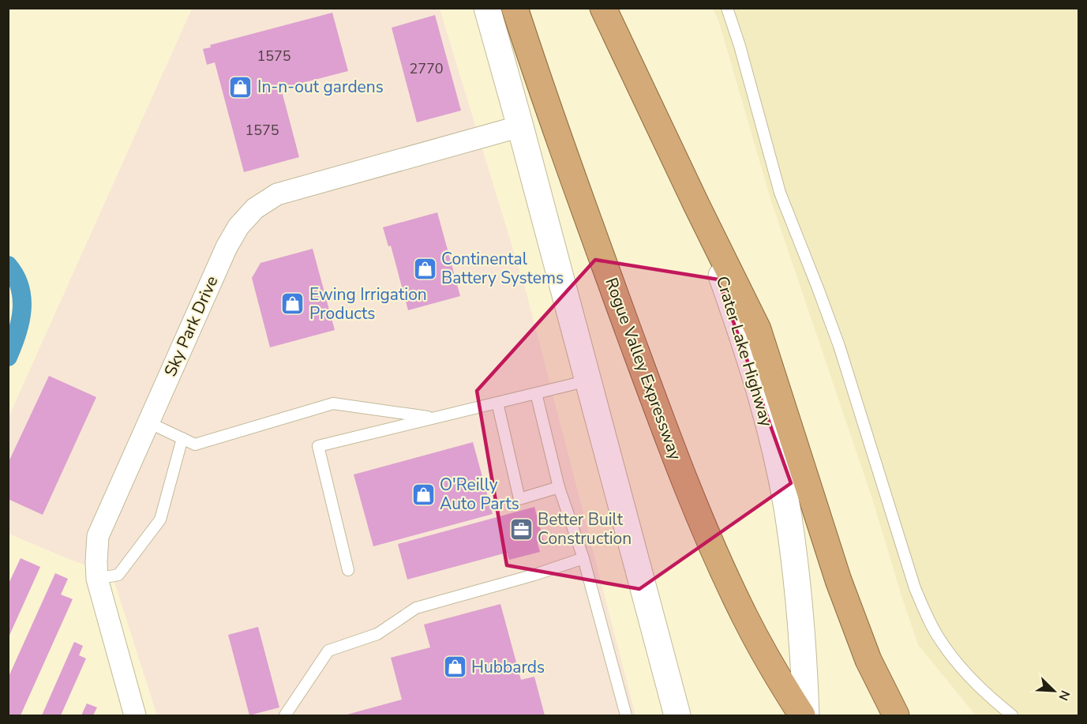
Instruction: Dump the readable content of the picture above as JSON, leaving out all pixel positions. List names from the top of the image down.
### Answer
{
  "streets": {
    "highway": ["Crater Lake Highway", "Rogue Valley Expressway"],
    "street": ["Sky Park Drive"]
  },
  "places": {
    "shop": [
      "In-n-out gardens",
      "Continental Battery Systems",
      "Ewing Irrigation Products",
      "O'Reilly Auto Parts",
      "Hubbards"
    ],
    "office": ["Better Built Construction"]
  },
  "house_numbers": ["1575", "2770", "1575"],
  "north": "bottom right"
}
